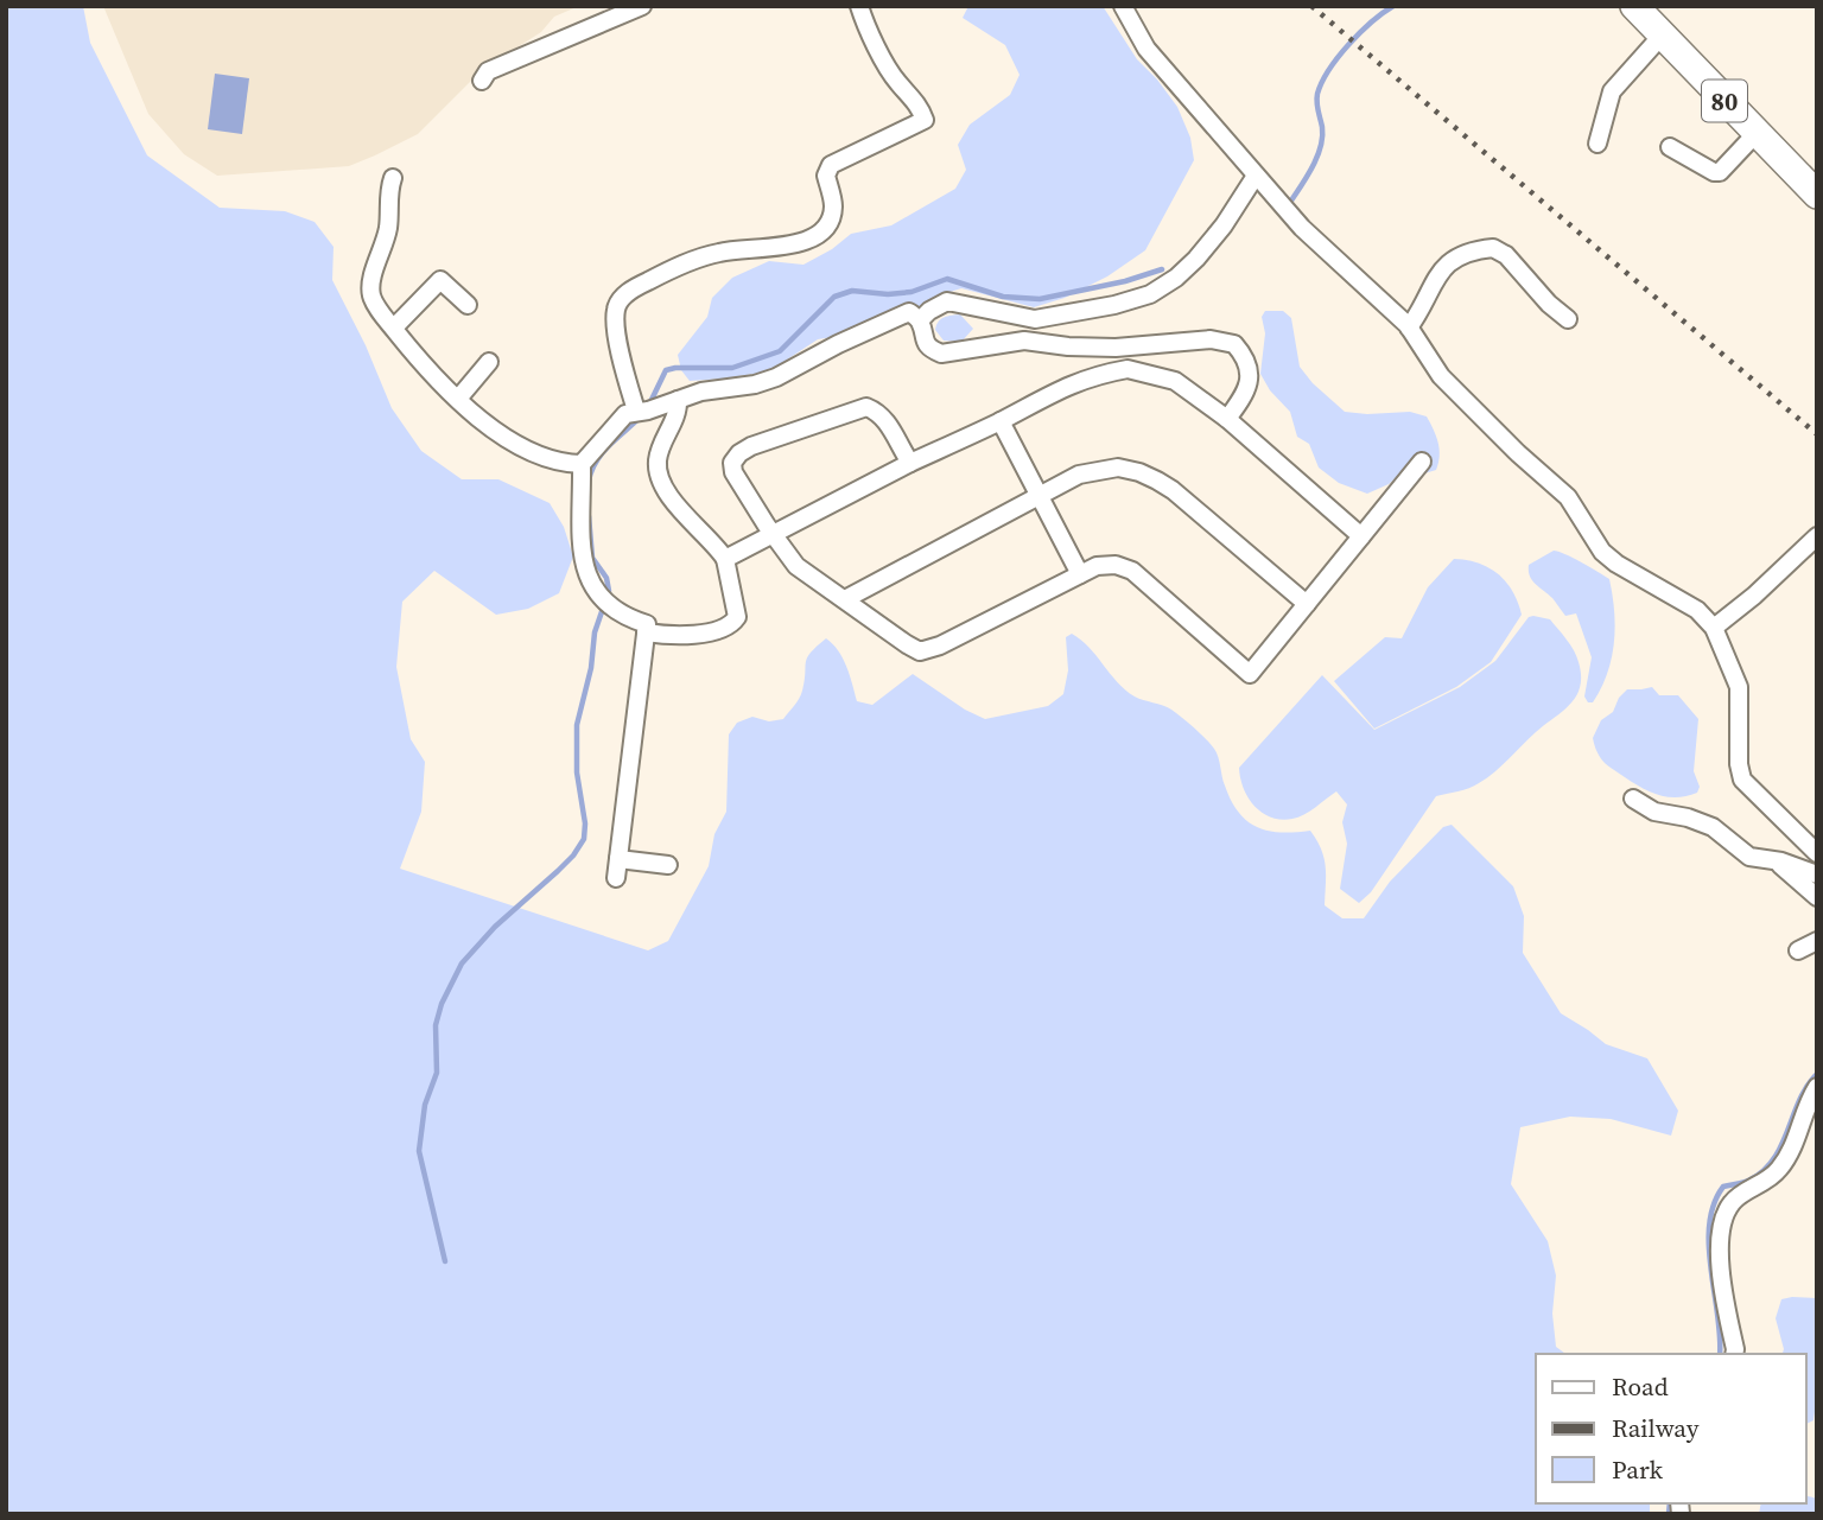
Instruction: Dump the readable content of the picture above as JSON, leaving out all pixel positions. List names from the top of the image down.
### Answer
{
  "streets": {
    "main road": ["80"]
  },
  "legend": ["Road", "Railway", "Park"]
}
